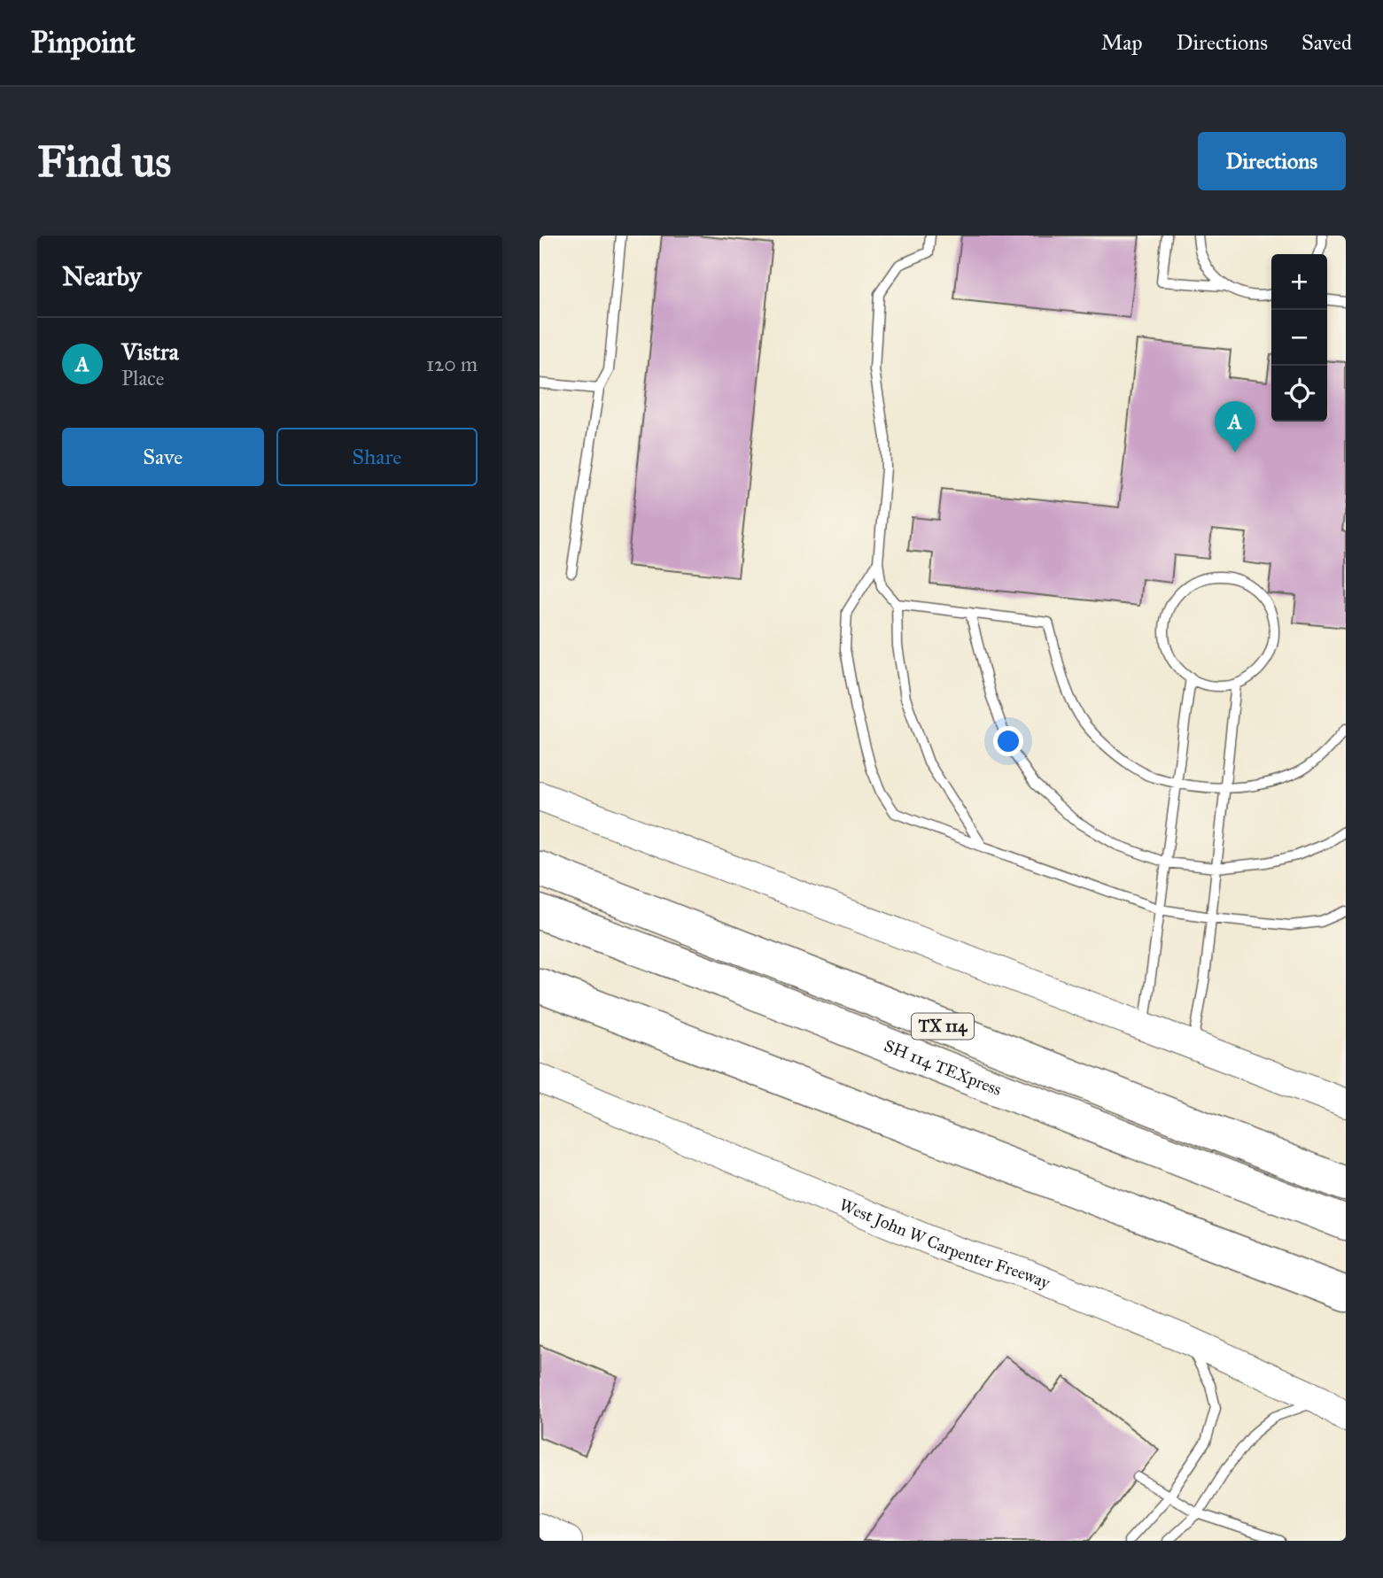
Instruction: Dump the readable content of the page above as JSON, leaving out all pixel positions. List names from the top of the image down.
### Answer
{
  "streets": {
    "highway": ["TX 114", "SH 114 TEXpress"],
    "main road": ["West John W Carpenter Freeway"]
  },
  "page": {
    "header": "Pinpoint",
    "nav": ["Map", "Directions", "Saved"],
    "buttons": [
      "Directions",
      ["Save", "Share"]
    ],
    "title": "Find us",
    "heading": "Nearby",
    "map_buttons": ["+", "−"],
    "list": [
      {
        "mark": "A",
        "name": "Vistra",
        "note": "Place",
        "value": "120 m"
      }
    ],
    "pins": "A"
  }
}
